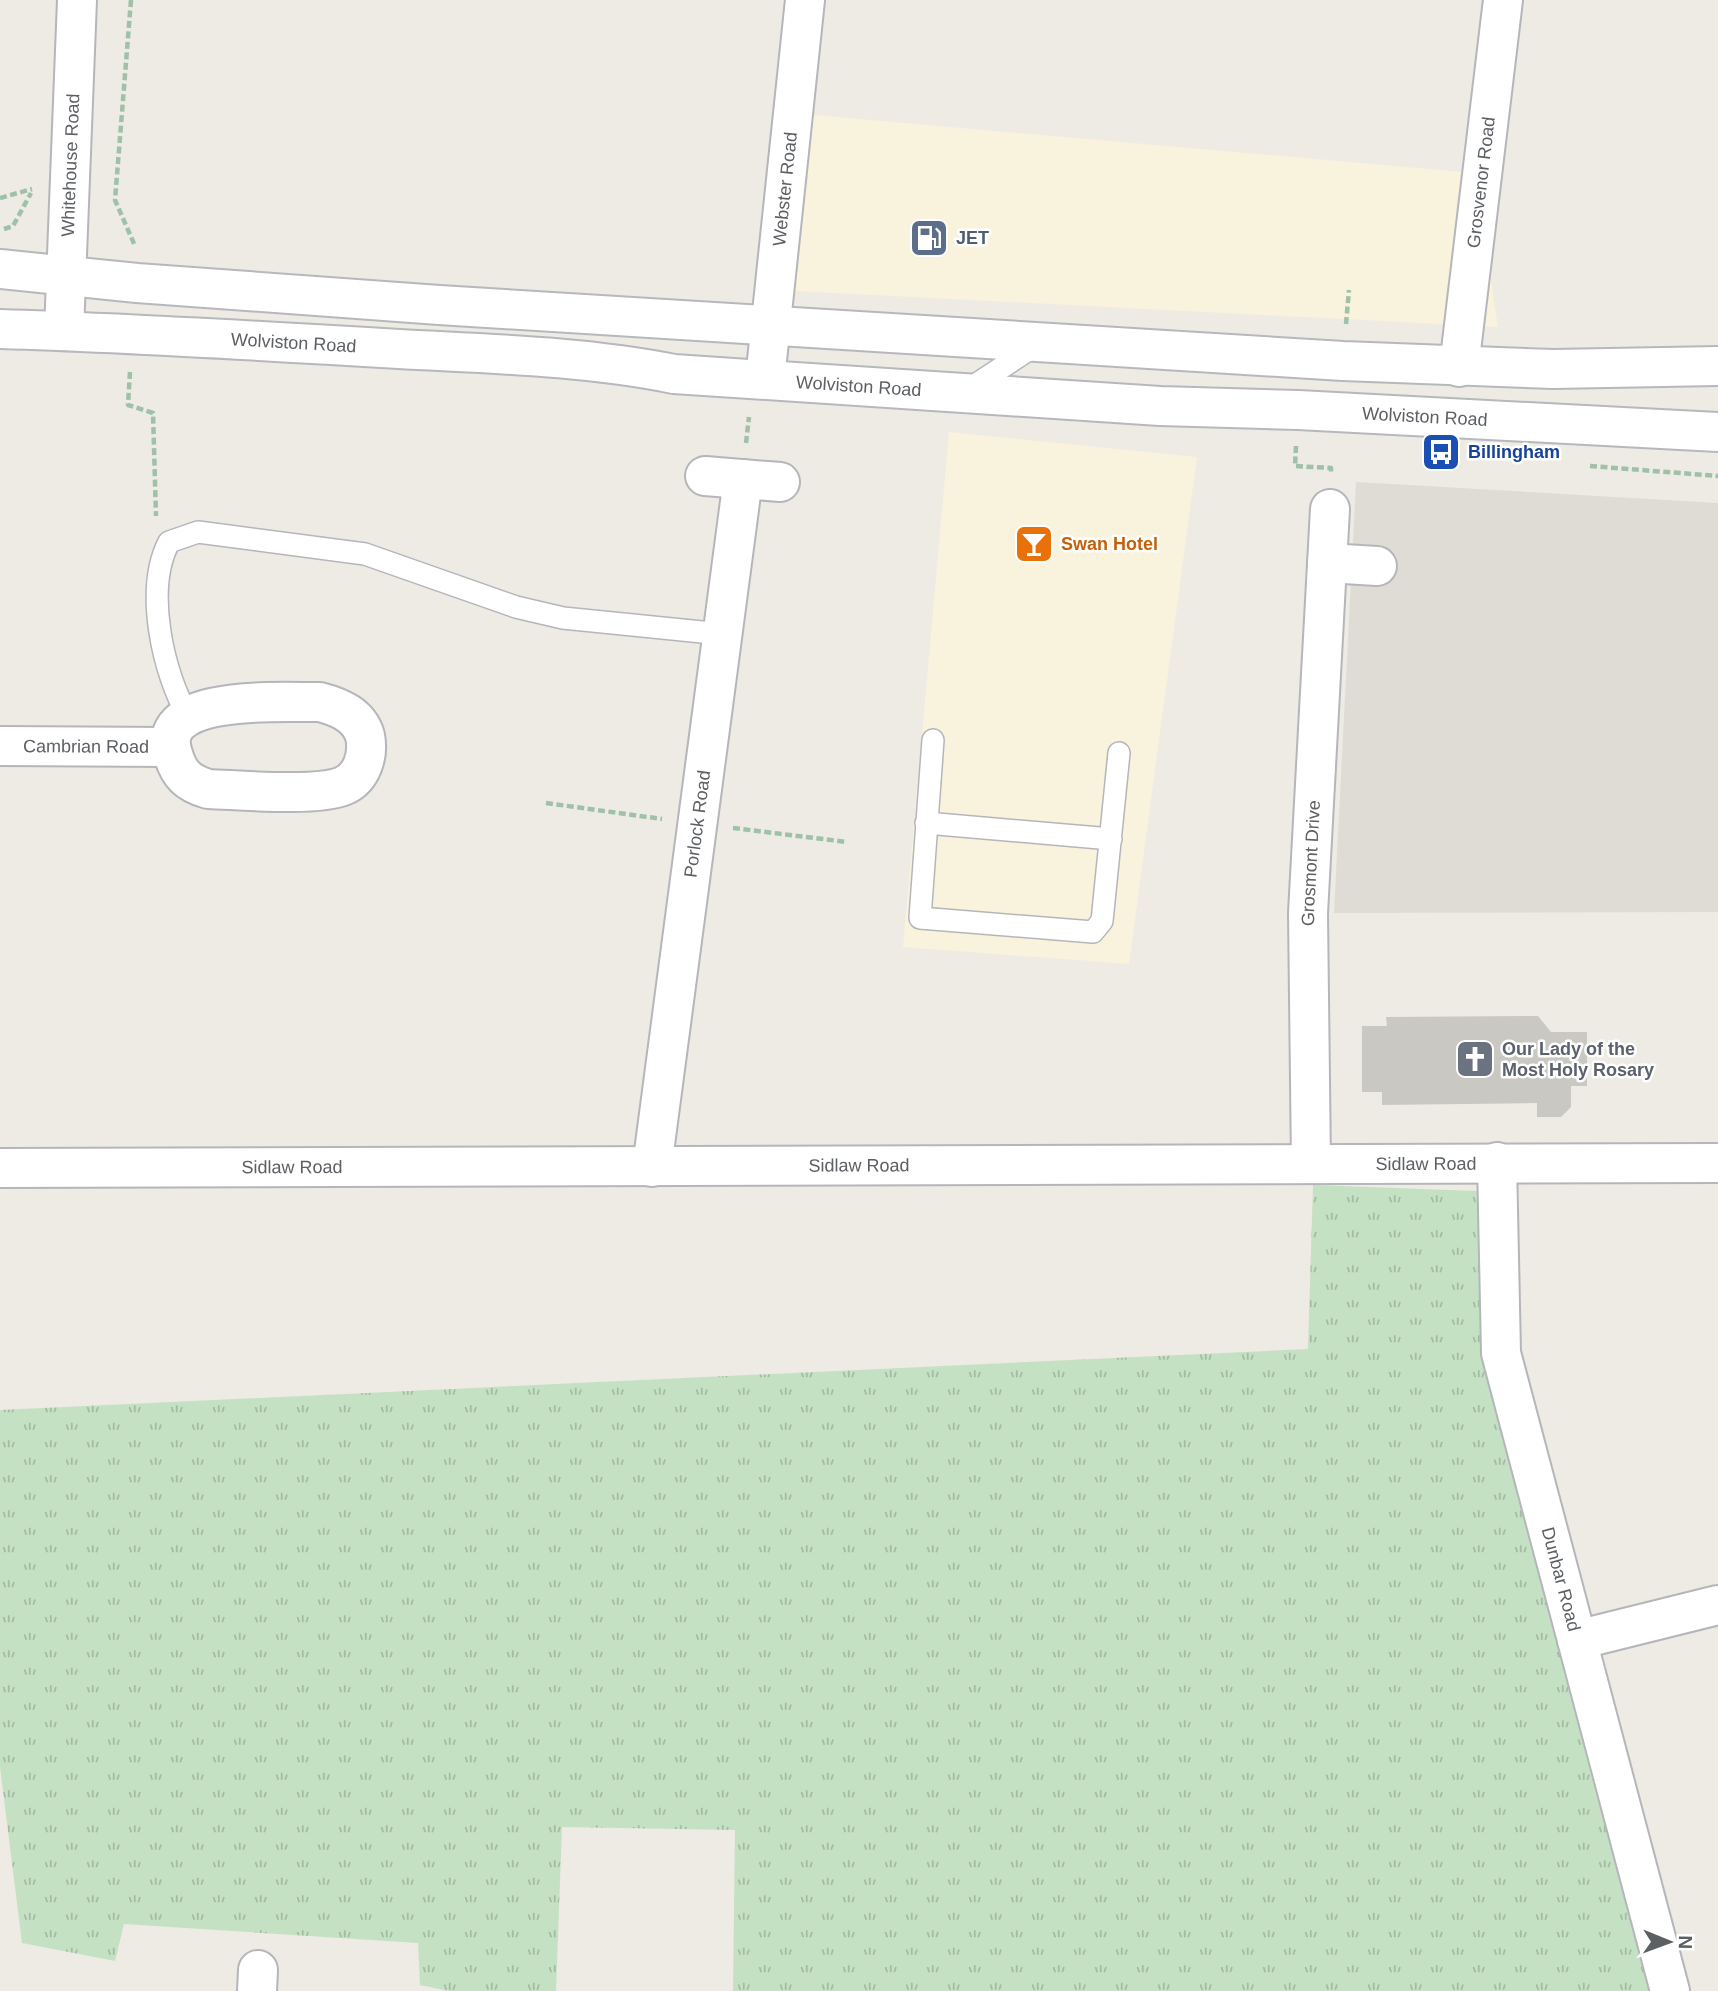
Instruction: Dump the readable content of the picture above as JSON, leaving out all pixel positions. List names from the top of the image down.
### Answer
{
  "streets": {
    "street": [
      "Whitehouse Road",
      "Grosvenor Road",
      "Webster Road",
      "Wolviston Road",
      "Cambrian Road",
      "Porlock Road",
      "Grosmont Drive",
      "Sidlaw Road",
      "Dunbar Road"
    ]
  },
  "crossings": [
    ["Whitehouse Road", "Wolviston Road"],
    ["Grosvenor Road", "Wolviston Road"],
    ["Webster Road", "Wolviston Road"],
    ["Porlock Road", "Sidlaw Road"],
    ["Grosmont Drive", "Sidlaw Road"],
    ["Sidlaw Road", "Dunbar Road"]
  ],
  "places": {
    "fuel station": ["JET"],
    "bus stop": ["Billingham"],
    "bar": ["Swan Hotel"],
    "church": ["Our Lady of the Most Holy Rosary"]
  },
  "north": "right"
}
